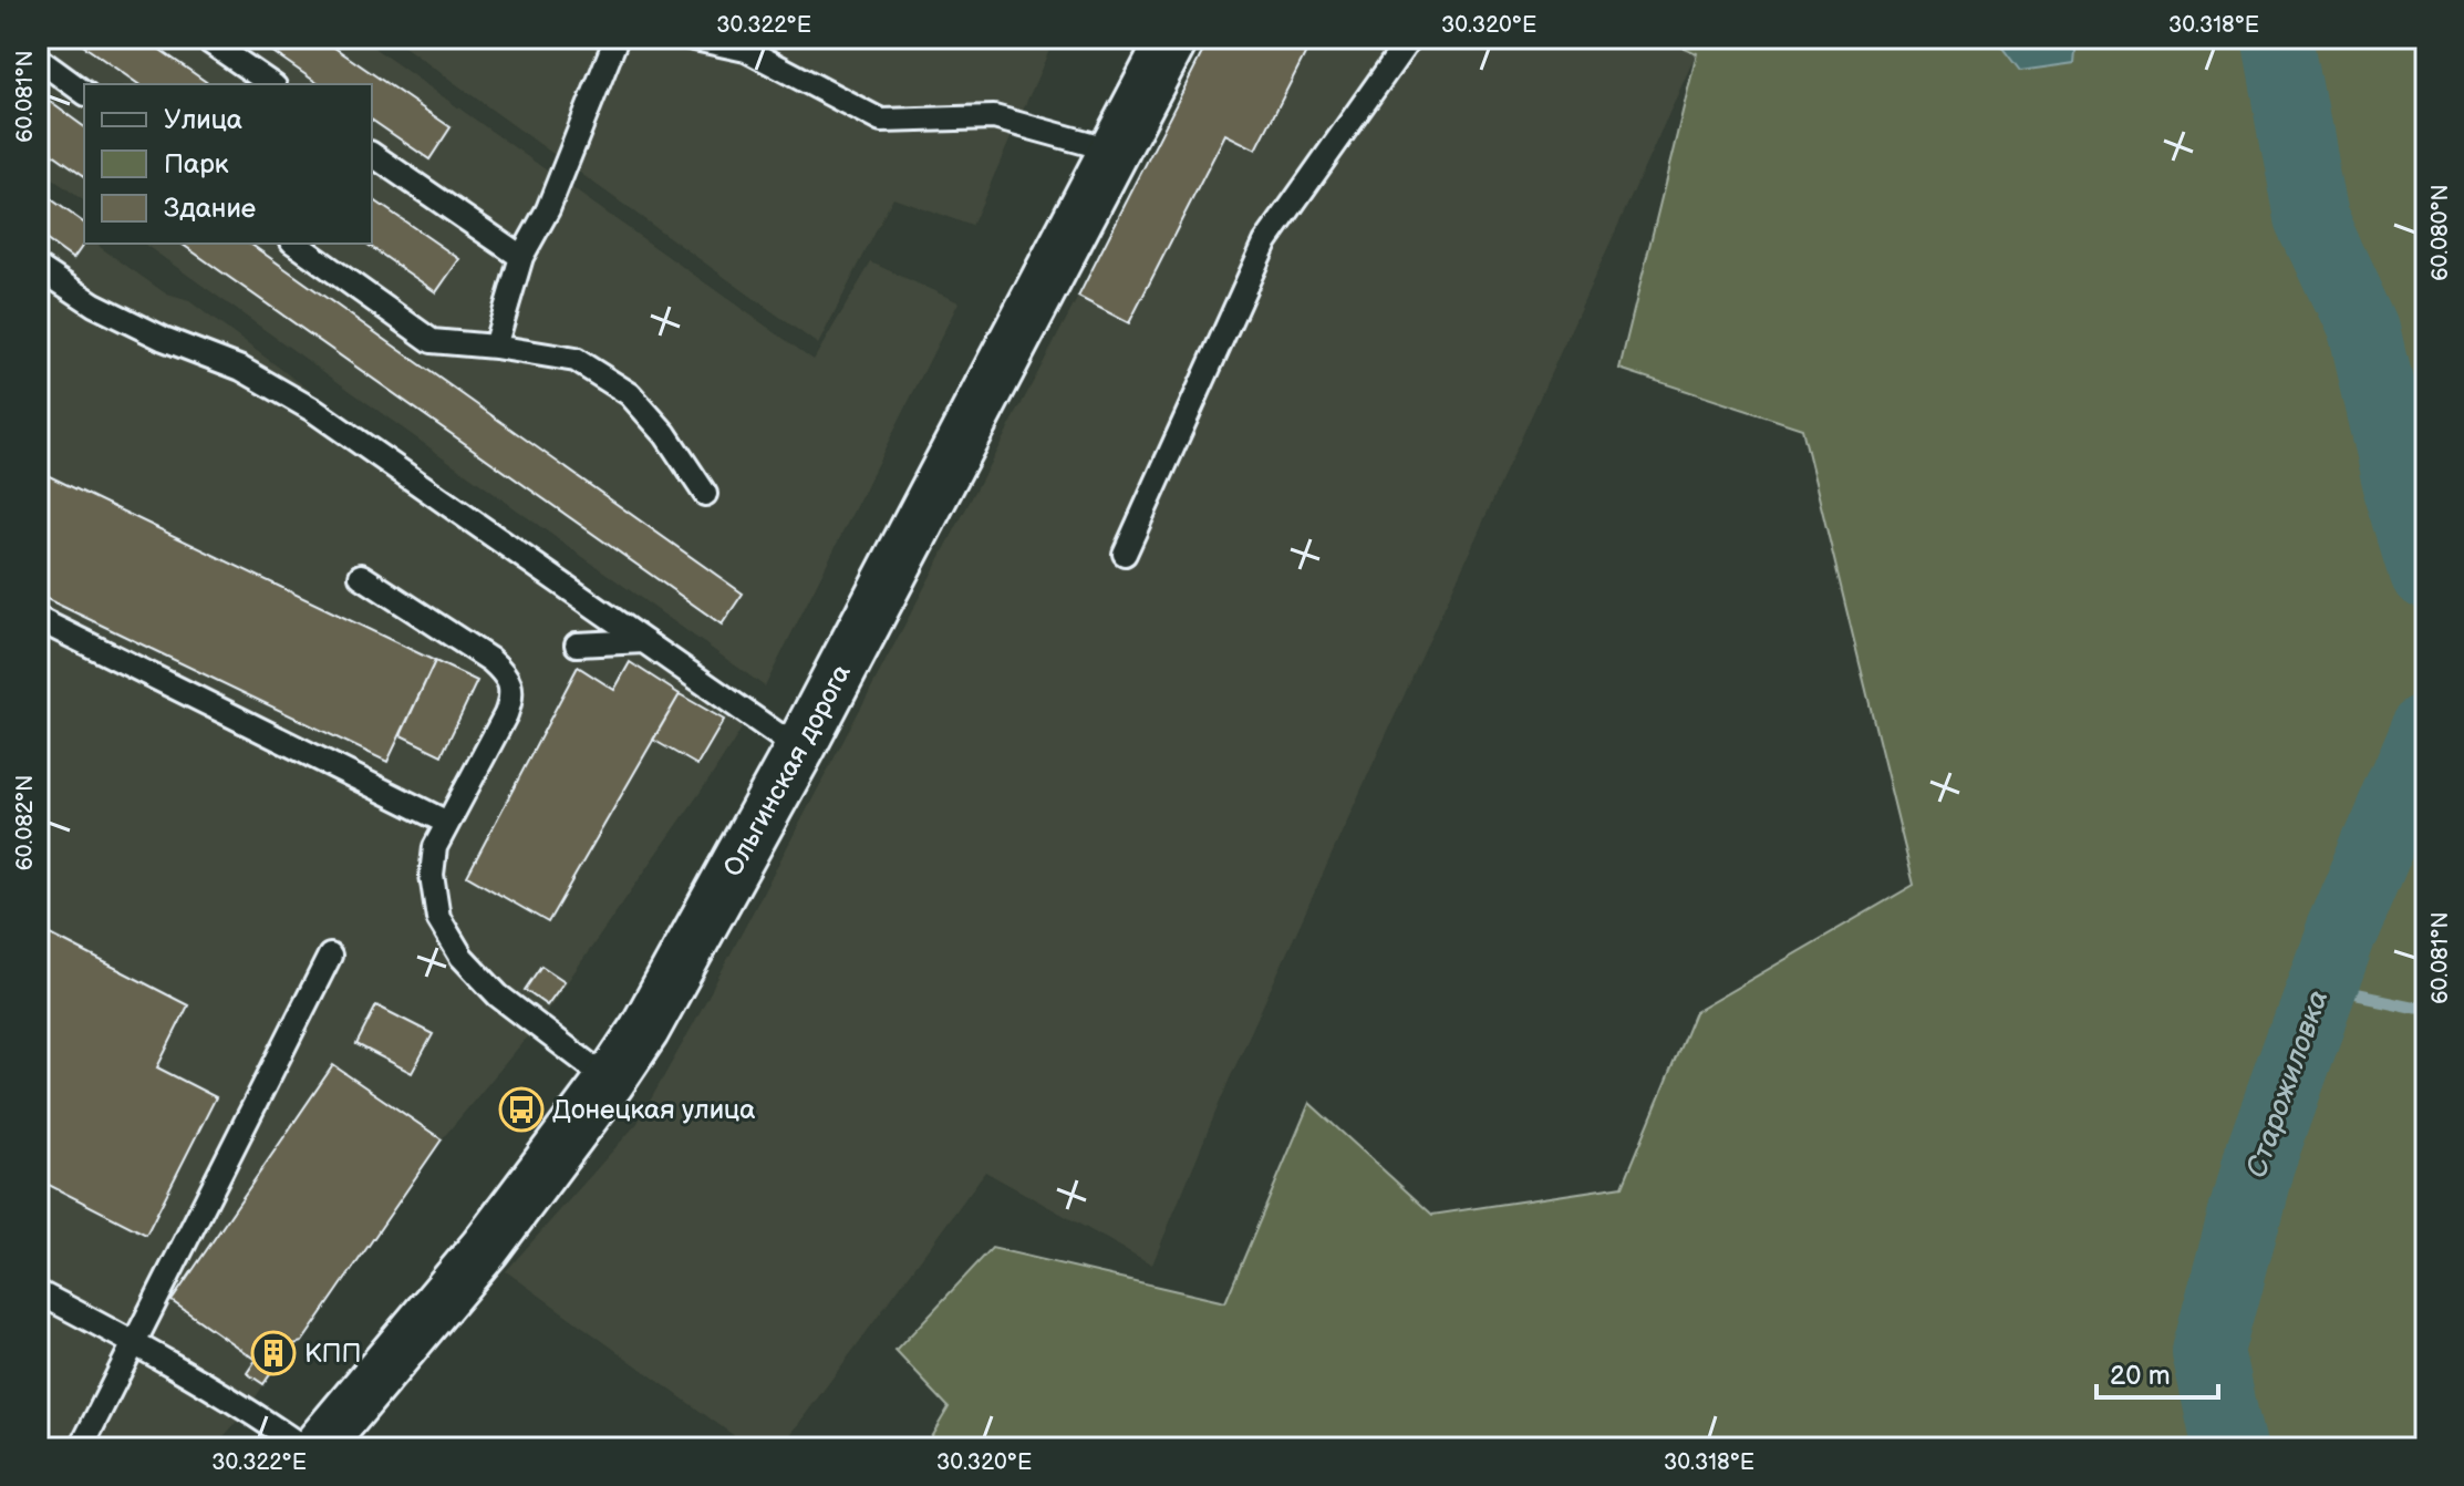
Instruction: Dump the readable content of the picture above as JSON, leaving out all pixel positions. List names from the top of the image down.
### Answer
{
  "streets": {
    "street": ["Ольгинская дорога"]
  },
  "water": ["Старожиловка"],
  "places": {
    "bus stop": ["Донецкая улица"],
    "building": ["КПП"]
  },
  "legend": ["Улица", "Парк", "Здание"],
  "scale_bar": "20 m",
  "coordinates": [
    "30.322°E",
    "30.320°E",
    "30.318°E",
    "60.081°N",
    "60.080°N",
    "60.082°N"
  ]
}
